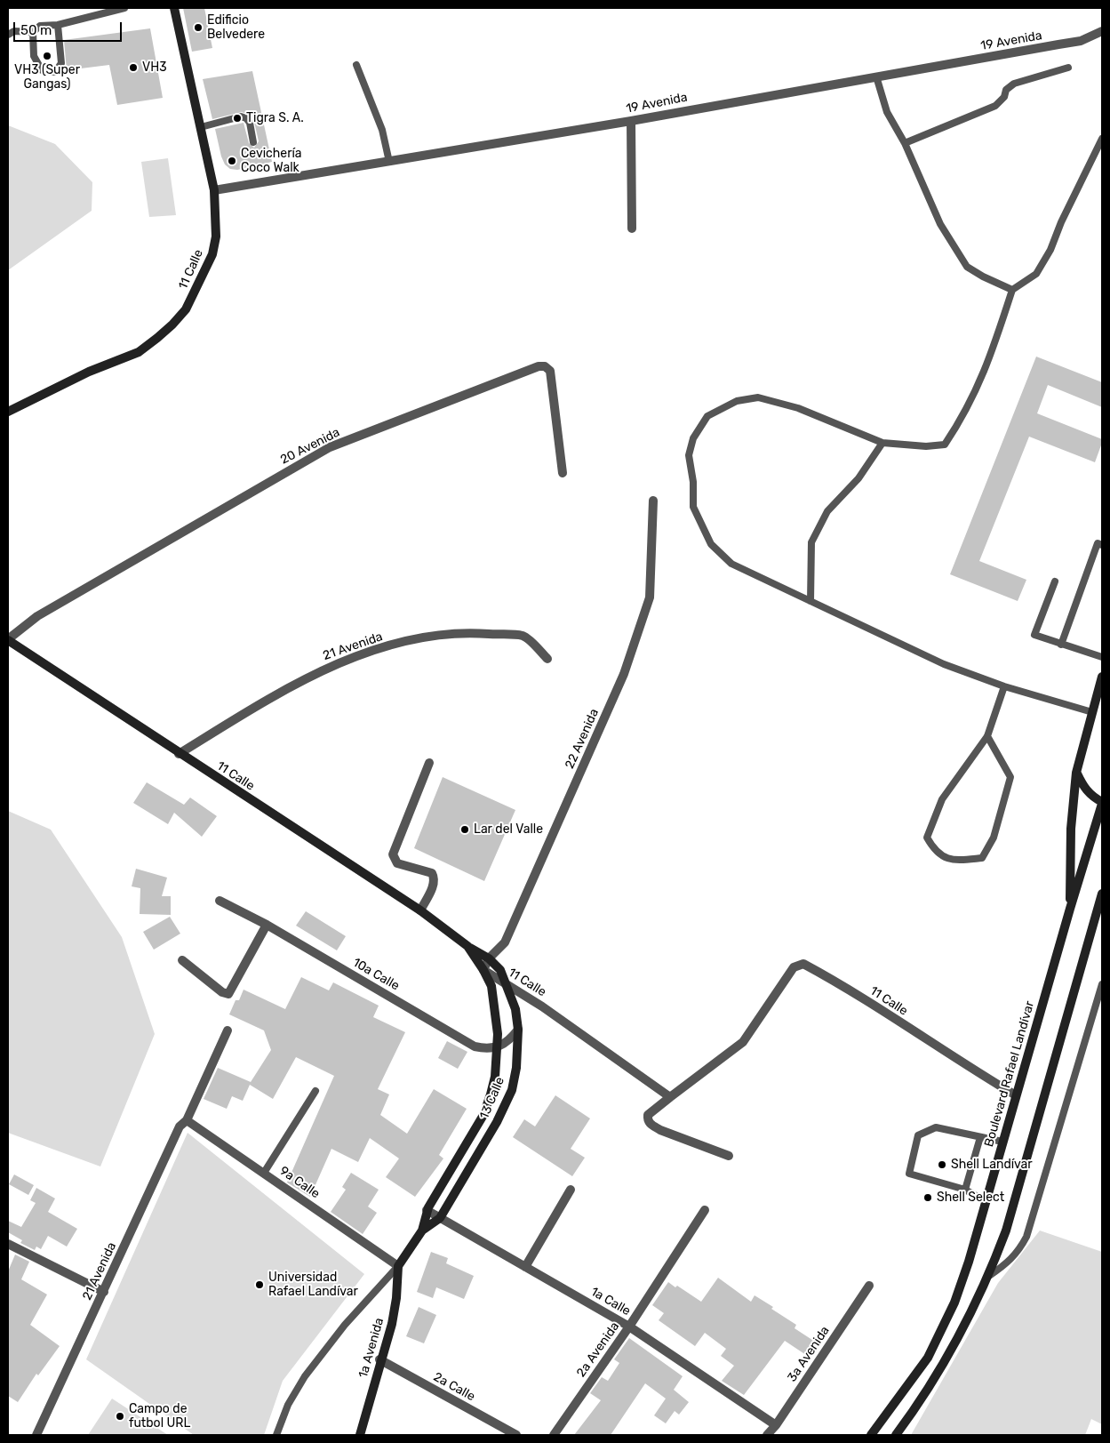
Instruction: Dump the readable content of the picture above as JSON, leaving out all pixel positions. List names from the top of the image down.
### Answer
{
  "streets": {
    "street": [
      "19 Avenida",
      "11 Calle",
      "20 Avenida",
      "21 Avenida",
      "22 Avenida",
      "10a Calle",
      "Boulevard Rafael Landívar",
      "13 Calle",
      "9a Calle",
      "1a Calle",
      "1a Avenida",
      "2a Avenida",
      "3a Avenida",
      "2a Calle"
    ]
  },
  "crossings": [
    ["19 Avenida", "11 Calle"],
    ["11 Calle", "20 Avenida"],
    ["11 Calle", "21 Avenida"],
    ["11 Calle", "22 Avenida"],
    ["11 Calle", "Boulevard Rafael Landívar"],
    ["11 Calle", "13 Calle"],
    ["21 Avenida", "9a Calle"],
    ["22 Avenida", "13 Calle"],
    ["10a Calle", "13 Calle"],
    ["13 Calle", "9a Calle"],
    ["13 Calle", "1a Calle"],
    ["13 Calle", "1a Avenida"],
    ["9a Calle", "1a Avenida"],
    ["1a Calle", "2a Avenida"],
    ["1a Calle", "3a Avenida"],
    ["1a Avenida", "2a Calle"]
  ],
  "places": [
    "Edificio Belvedere",
    "VH3 (Super Gangas)",
    "VH3",
    "Tigra S. A.",
    "Cevichería Coco Walk",
    "Lar del Valle",
    "Shell Landívar",
    "Shell Select",
    "Universidad Rafael Landívar",
    "Campo de futbol URL"
  ],
  "scale_bar": "50 m"
}
